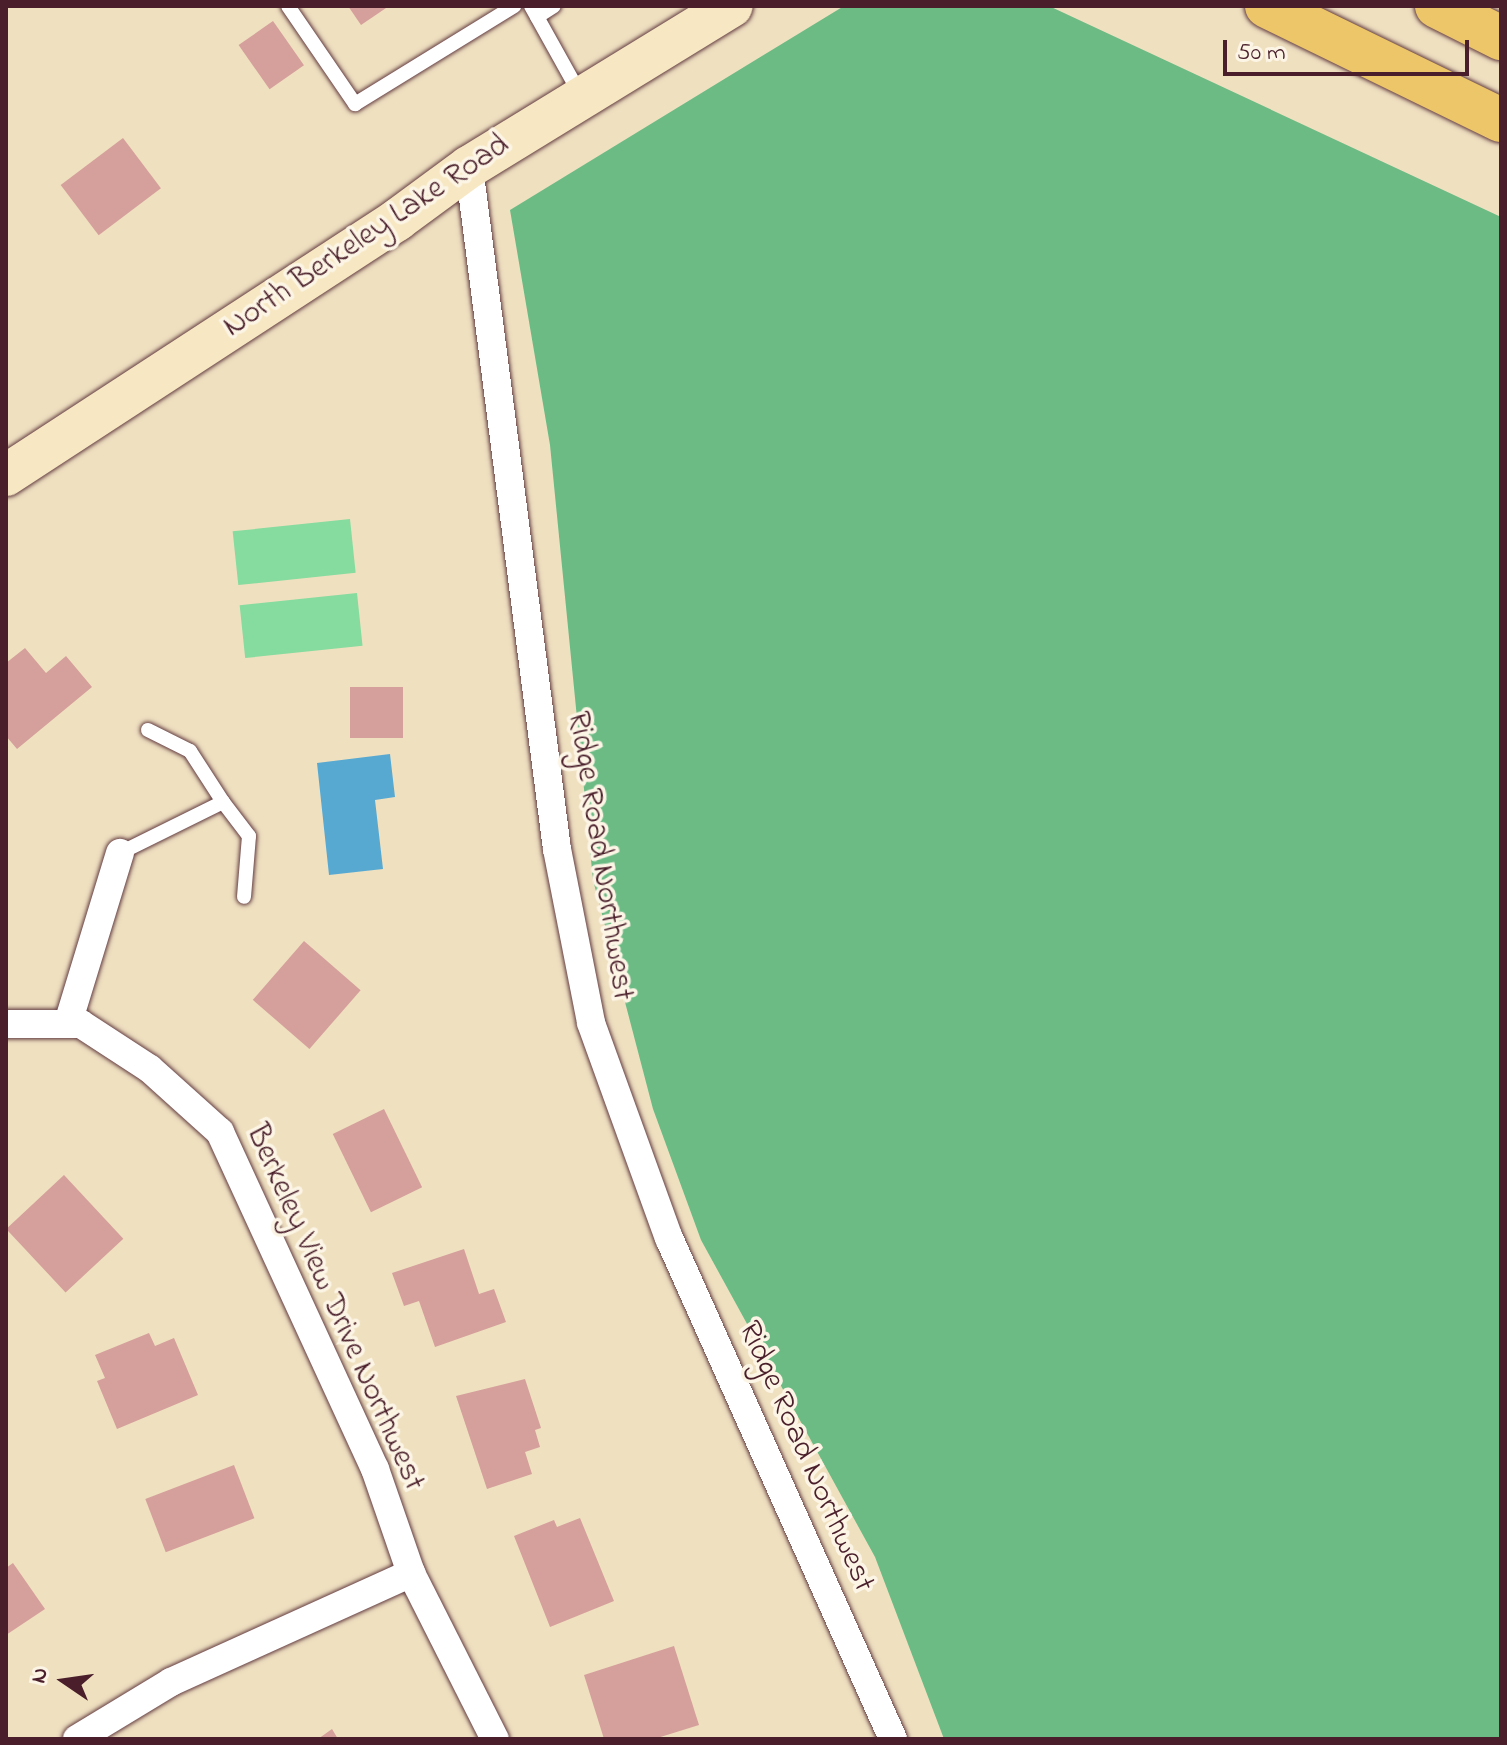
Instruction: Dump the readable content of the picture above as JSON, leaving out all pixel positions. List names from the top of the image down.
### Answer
{
  "streets": {
    "street": ["North Berkeley Lake Road", "Ridge Road Northwest", "Berkeley View Drive Northwest"]
  },
  "crossings": [
    ["North Berkeley Lake Road", "Ridge Road Northwest"]
  ],
  "scale_bar": "50 m",
  "north": "left"
}
